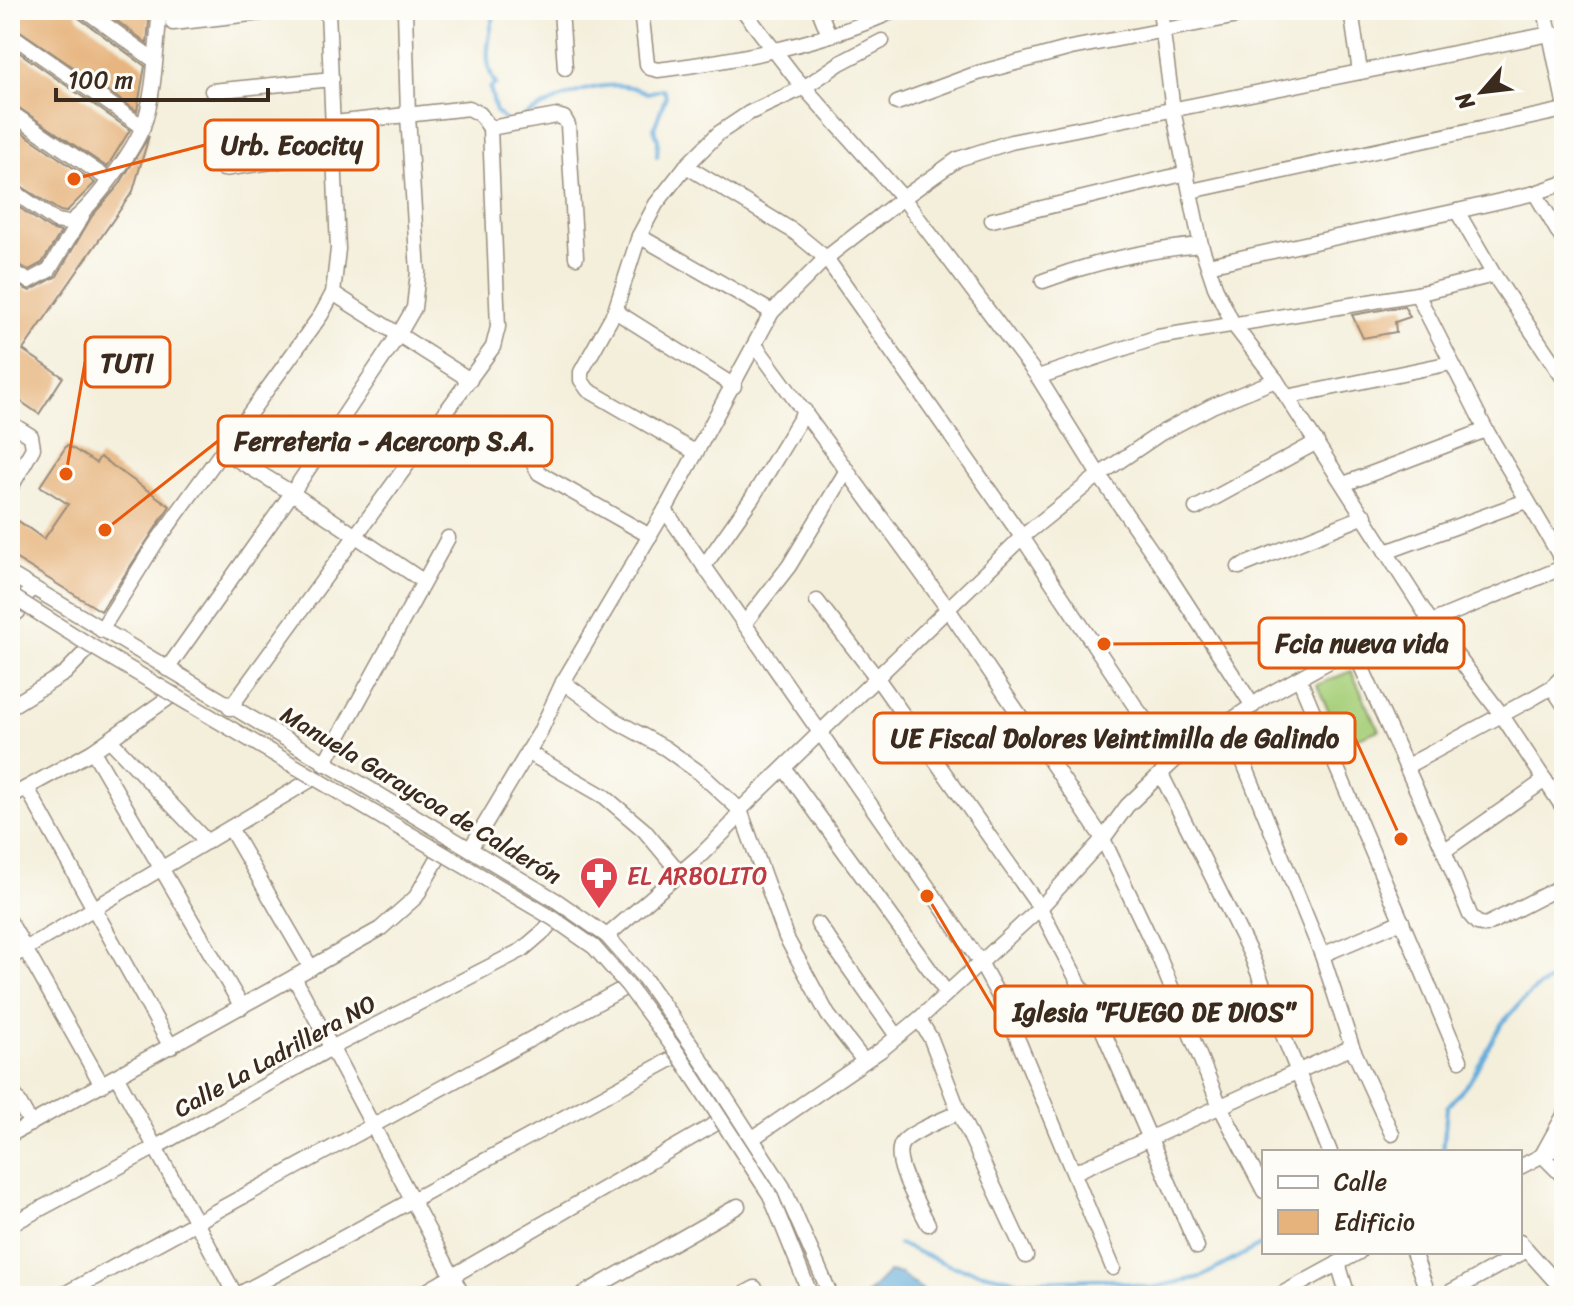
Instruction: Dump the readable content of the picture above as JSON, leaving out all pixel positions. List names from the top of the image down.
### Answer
{
  "streets": {
    "street": ["Manuela Garaycoa de Calderón", "Calle La Ladrillera NO"]
  },
  "crossings": [
    ["Manuela Garaycoa de Calderón", "Calle La Ladrillera NO"]
  ],
  "places": {
    "other": [
      "Urb. Ecocity",
      "TUTI",
      "Ferreteria - Acercorp S.A.",
      "Fcia nueva vida",
      "UE Fiscal Dolores Veintimilla de Galindo",
      "Iglesia \"FUEGO DE DIOS\""
    ],
    "pharmacy": ["EL ARBOLITO"]
  },
  "legend": ["Calle", "Edificio"],
  "scale_bar": "100 m",
  "north": "bottom left"
}
